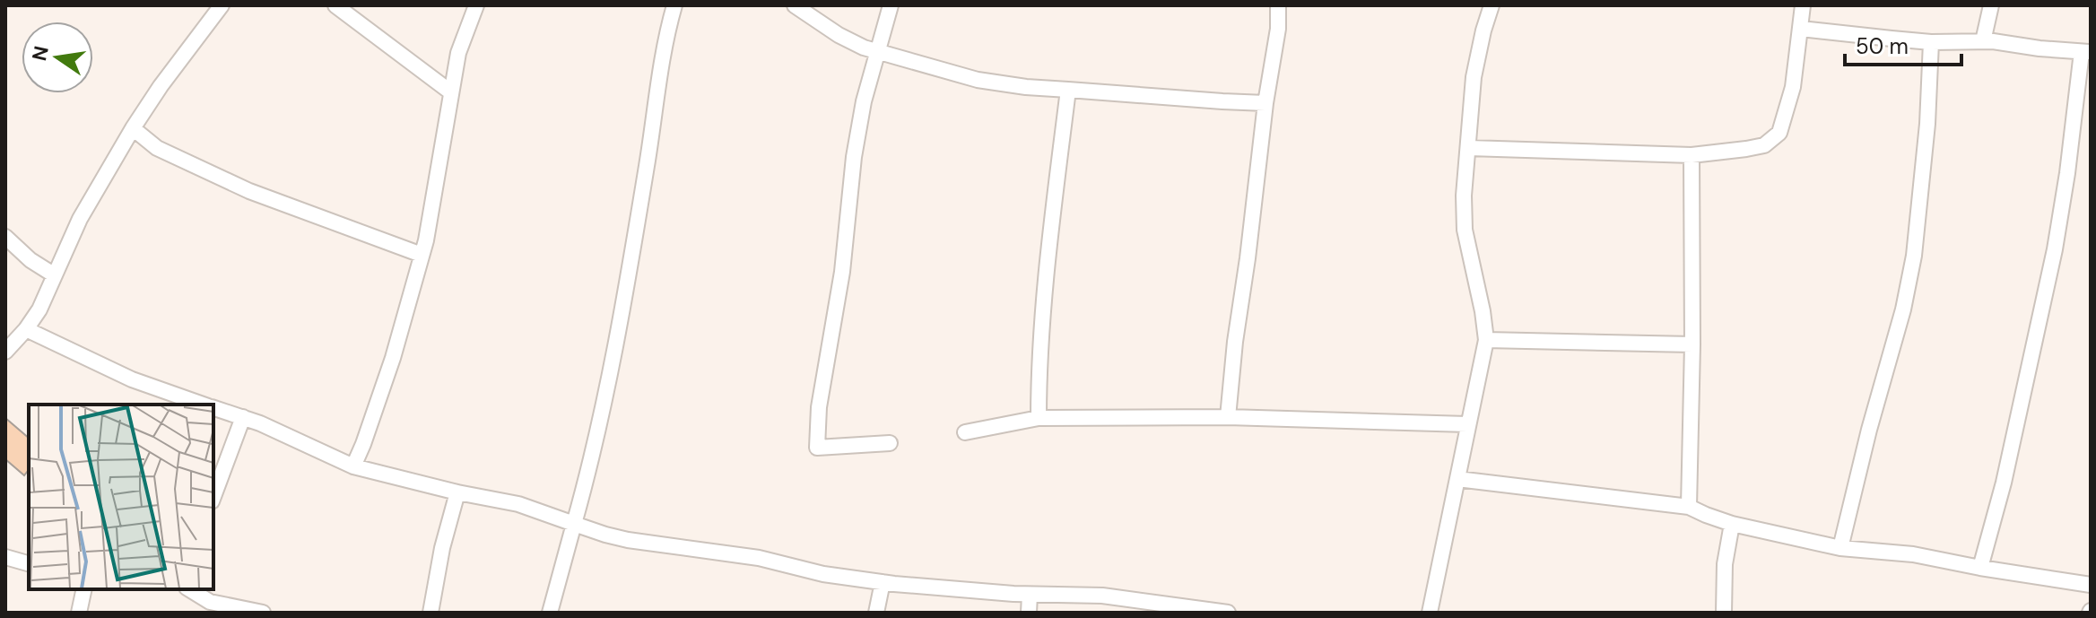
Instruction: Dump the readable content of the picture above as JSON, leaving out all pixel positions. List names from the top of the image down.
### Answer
{
  "scale_bar": "50 m",
  "north": "left"
}
